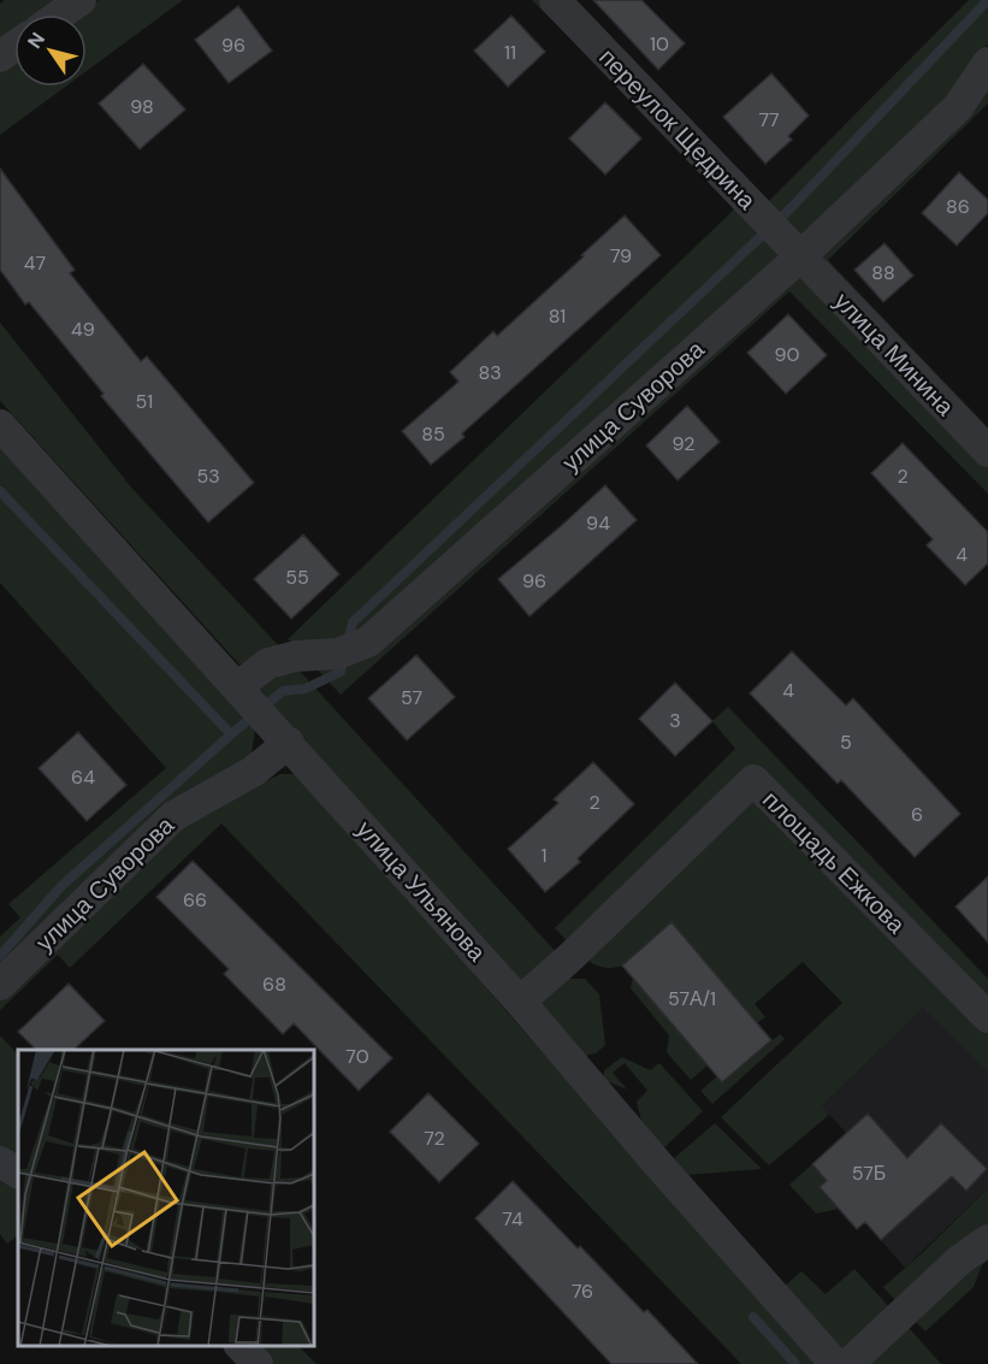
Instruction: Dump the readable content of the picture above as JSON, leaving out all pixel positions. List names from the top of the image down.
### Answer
{
  "streets": {
    "street": [
      "переулок Щедрина",
      "улица Минина",
      "улица Суворова",
      "площадь Ежкова",
      "улица Ульянова"
    ]
  },
  "crossings": [
    ["переулок Щедрина", "улица Минина"],
    ["переулок Щедрина", "улица Суворова"],
    ["улица Минина", "улица Суворова"],
    ["улица Суворова", "улица Ульянова"],
    ["площадь Ежкова", "улица Ульянова"]
  ],
  "house_numbers": [
    "10",
    "96",
    "11",
    "98",
    "77",
    "86",
    "79",
    "47",
    "88",
    "81",
    "49",
    "90",
    "83",
    "51",
    "85",
    "92",
    "53",
    "2",
    "94",
    "4",
    "55",
    "96",
    "4",
    "57",
    "3",
    "5",
    "64",
    "2",
    "6",
    "1",
    "66",
    "68",
    "57А/1",
    "70",
    "72",
    "57Б",
    "74",
    "76"
  ],
  "north": "top left"
}
